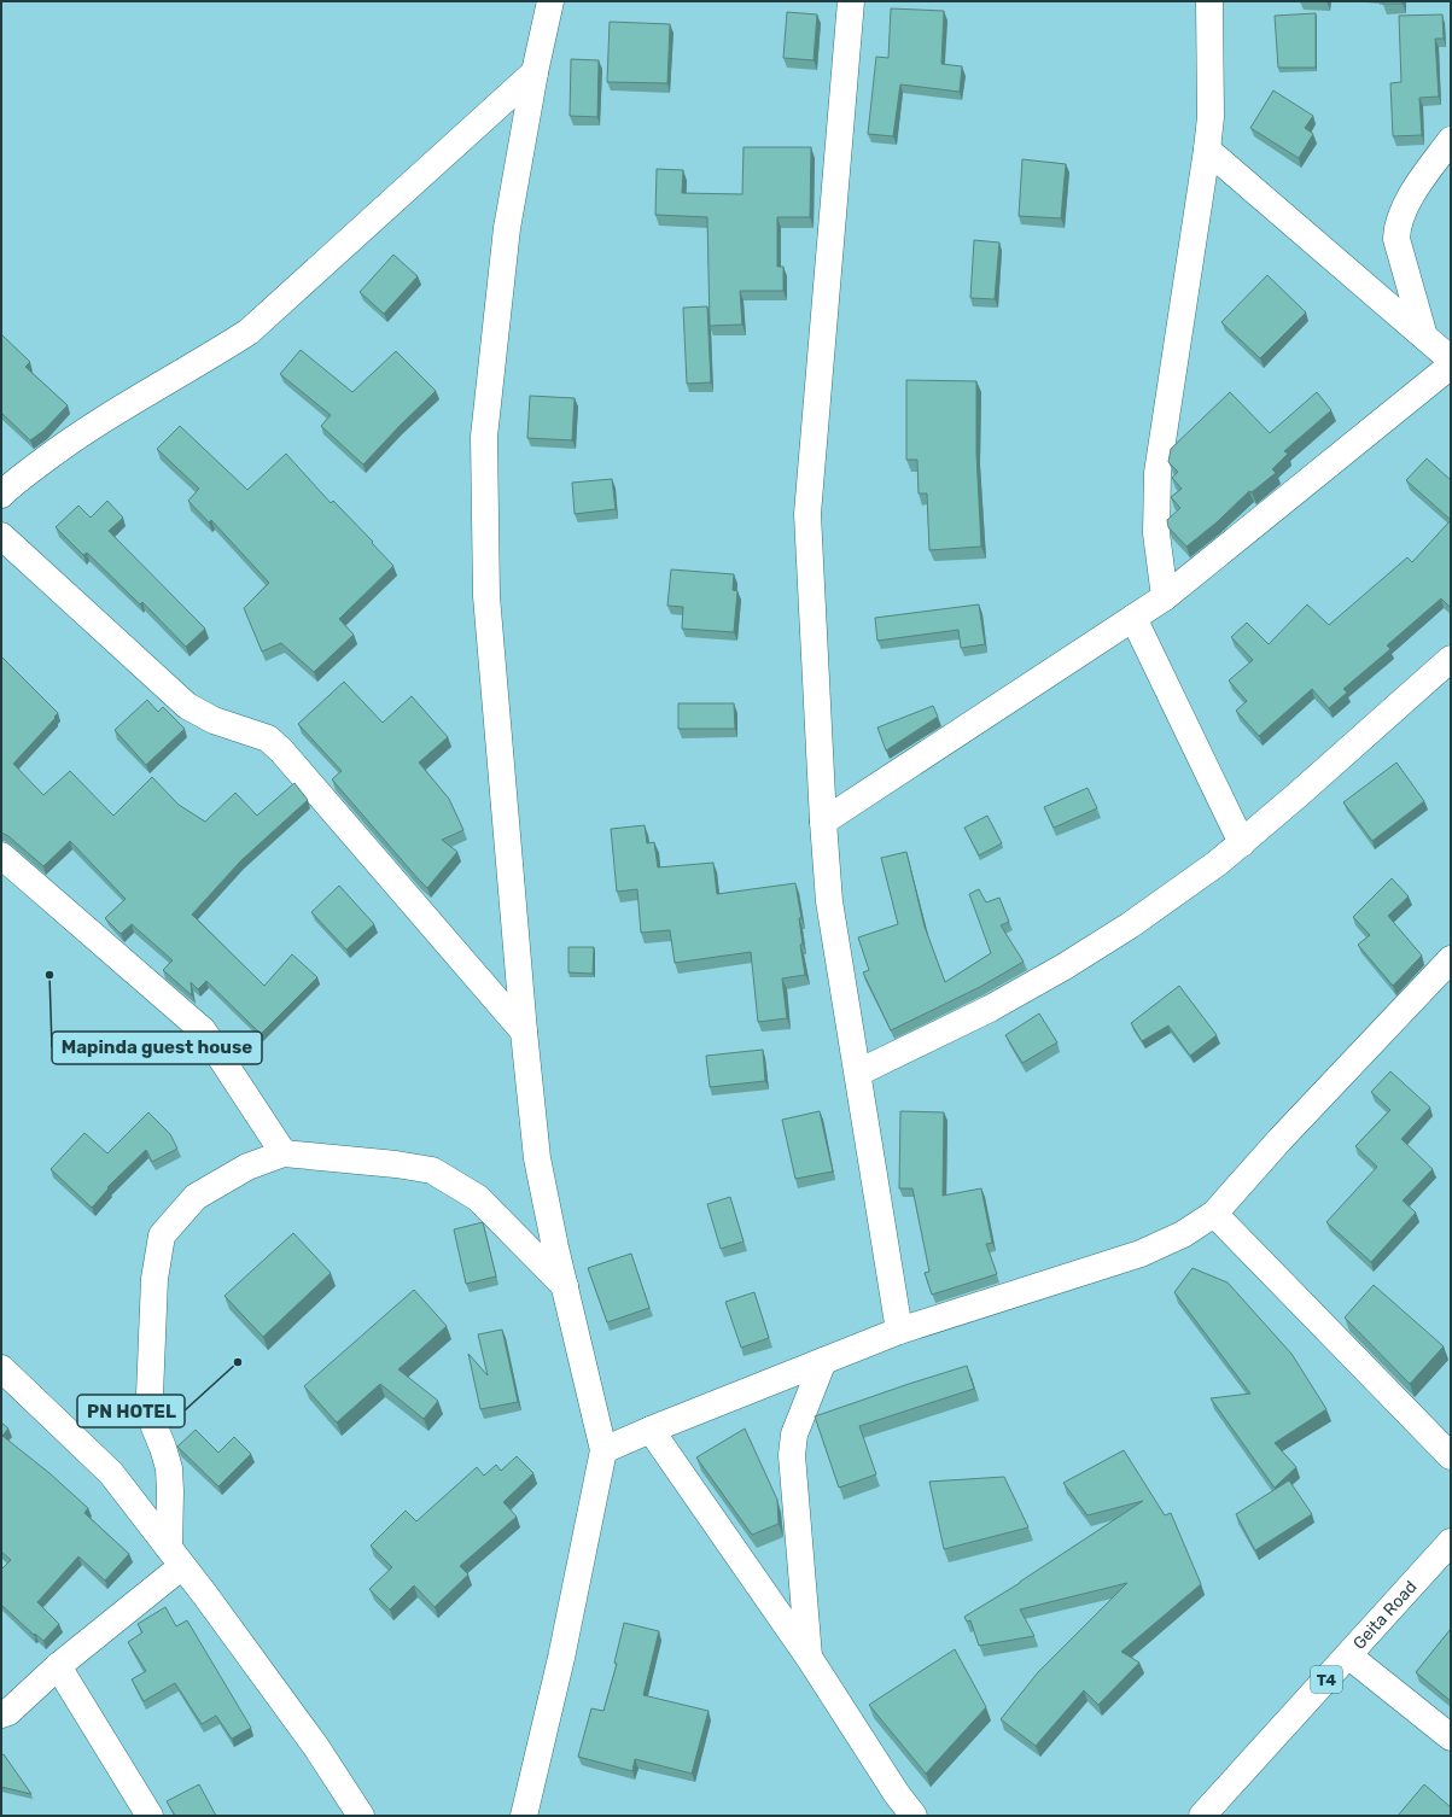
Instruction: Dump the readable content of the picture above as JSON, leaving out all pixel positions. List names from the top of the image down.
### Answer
{
  "streets": {
    "main road": ["Geita Road", "T4"]
  },
  "places": ["Mapinda guest house", "PN HOTEL"]
}
